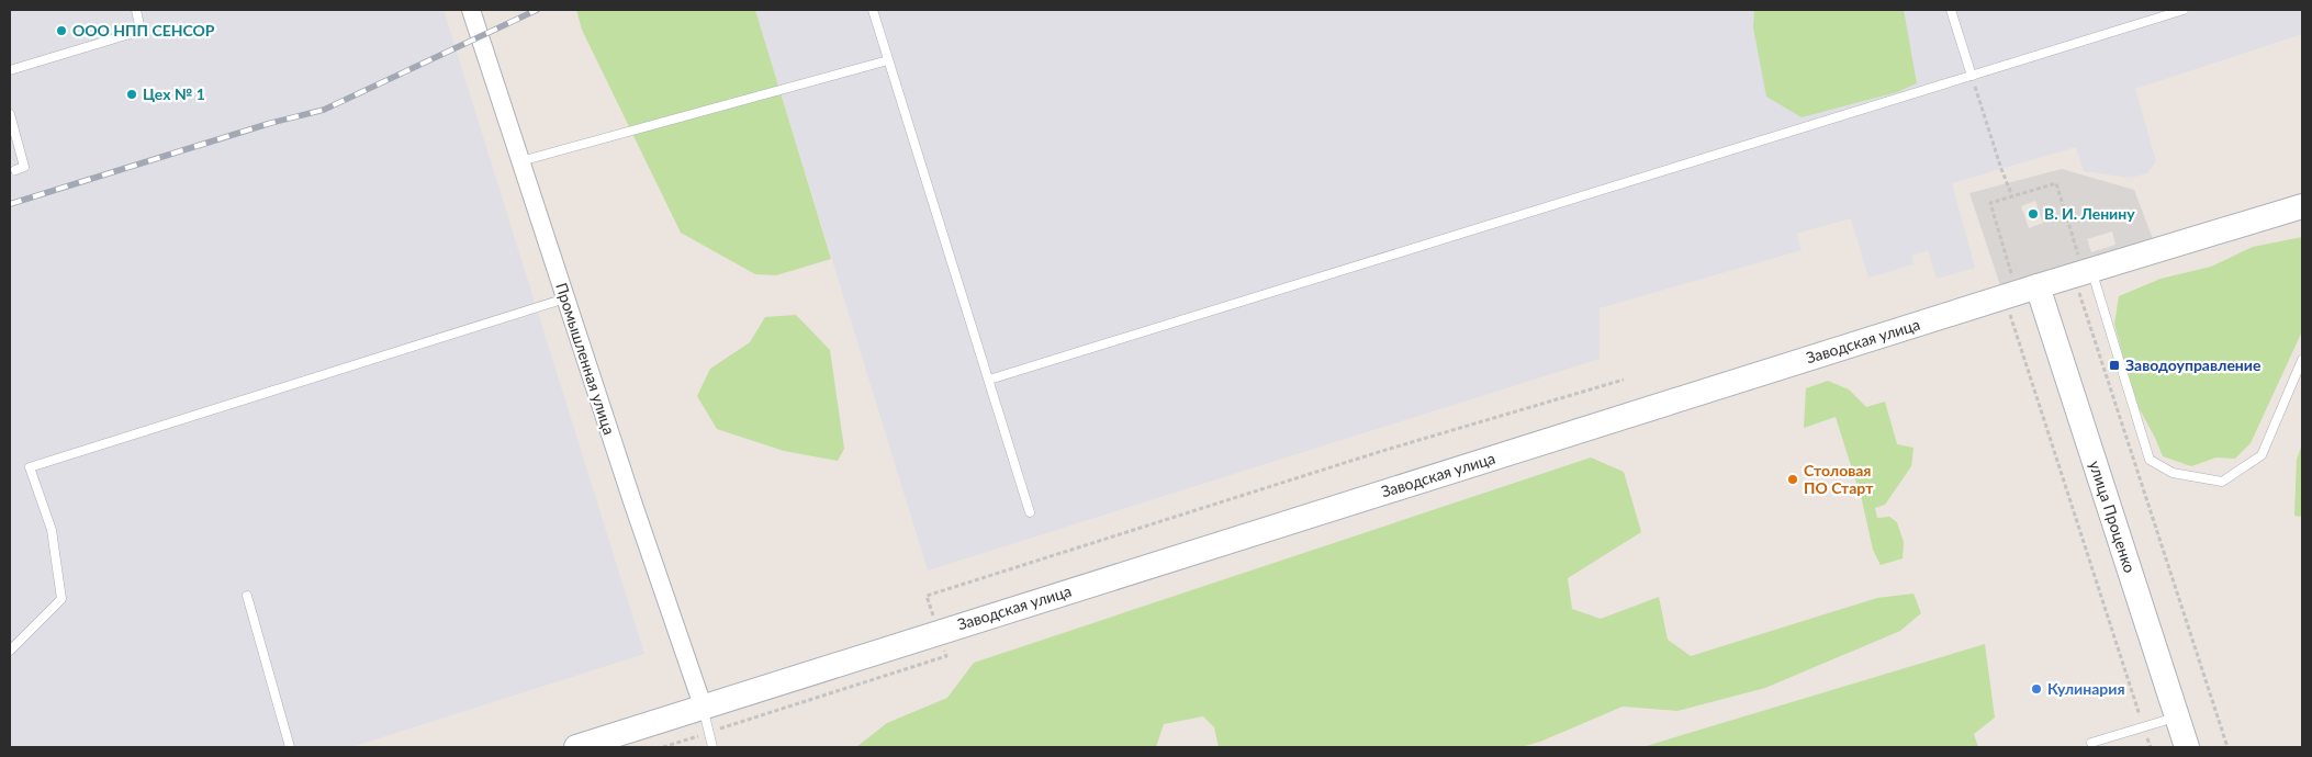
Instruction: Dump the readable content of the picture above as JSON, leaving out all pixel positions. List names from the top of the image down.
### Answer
{
  "streets": {
    "main road": ["Заводская улица", "улица Проценко"],
    "street": ["Промышленная улица"]
  },
  "crossings": [
    ["Заводская улица", "Промышленная улица"],
    ["Заводская улица", "улица Проценко"]
  ],
  "places": {
    "other": [
      "ООО НПП СЕНСОР",
      "Цех № 1",
      "В. И. Ленину",
      "Столовая ПО Старт",
      "Кулинария"
    ],
    "transit": ["Заводоуправление"]
  }
}
